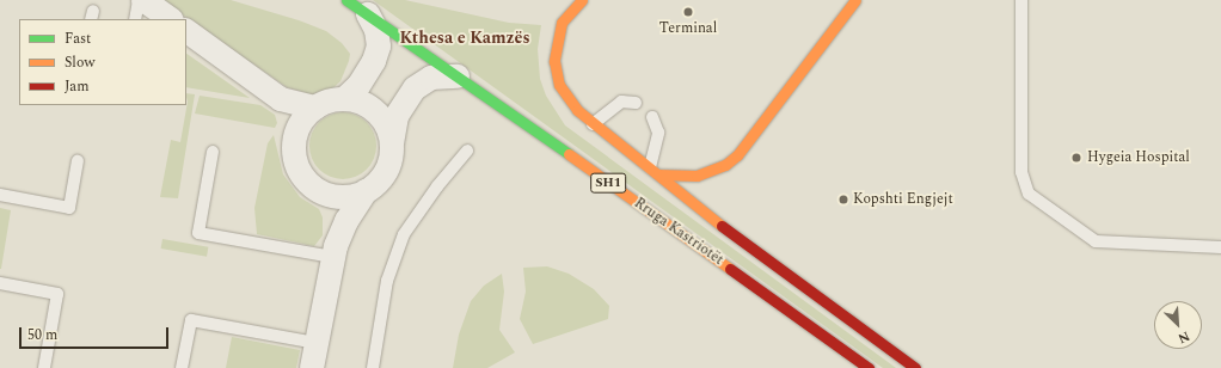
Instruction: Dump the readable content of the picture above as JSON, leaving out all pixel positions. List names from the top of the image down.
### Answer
{
  "streets": {
    "main road": ["SH1", "Rruga Kastriotët"]
  },
  "districts": ["Kthesa e Kamzës"],
  "places": ["Terminal", "Hygeia Hospital", "Kopshti Engjejt"],
  "legend": ["Fast", "Slow", "Jam"],
  "scale_bar": "50 m",
  "north": "bottom right"
}
